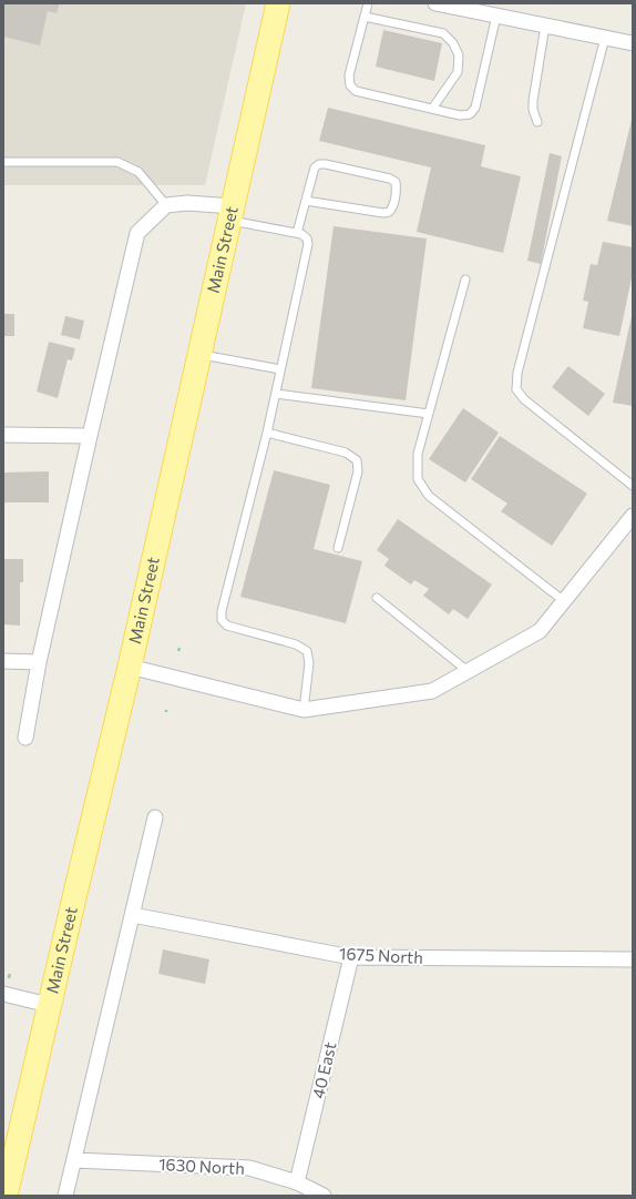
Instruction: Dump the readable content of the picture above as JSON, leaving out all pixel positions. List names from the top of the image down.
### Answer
{
  "streets": {
    "main road": ["Main Street"],
    "street": ["1675 North", "40 East", "1630 North"]
  },
  "crossings": [
    ["1675 North", "40 East"],
    ["40 East", "1630 North"]
  ]
}
